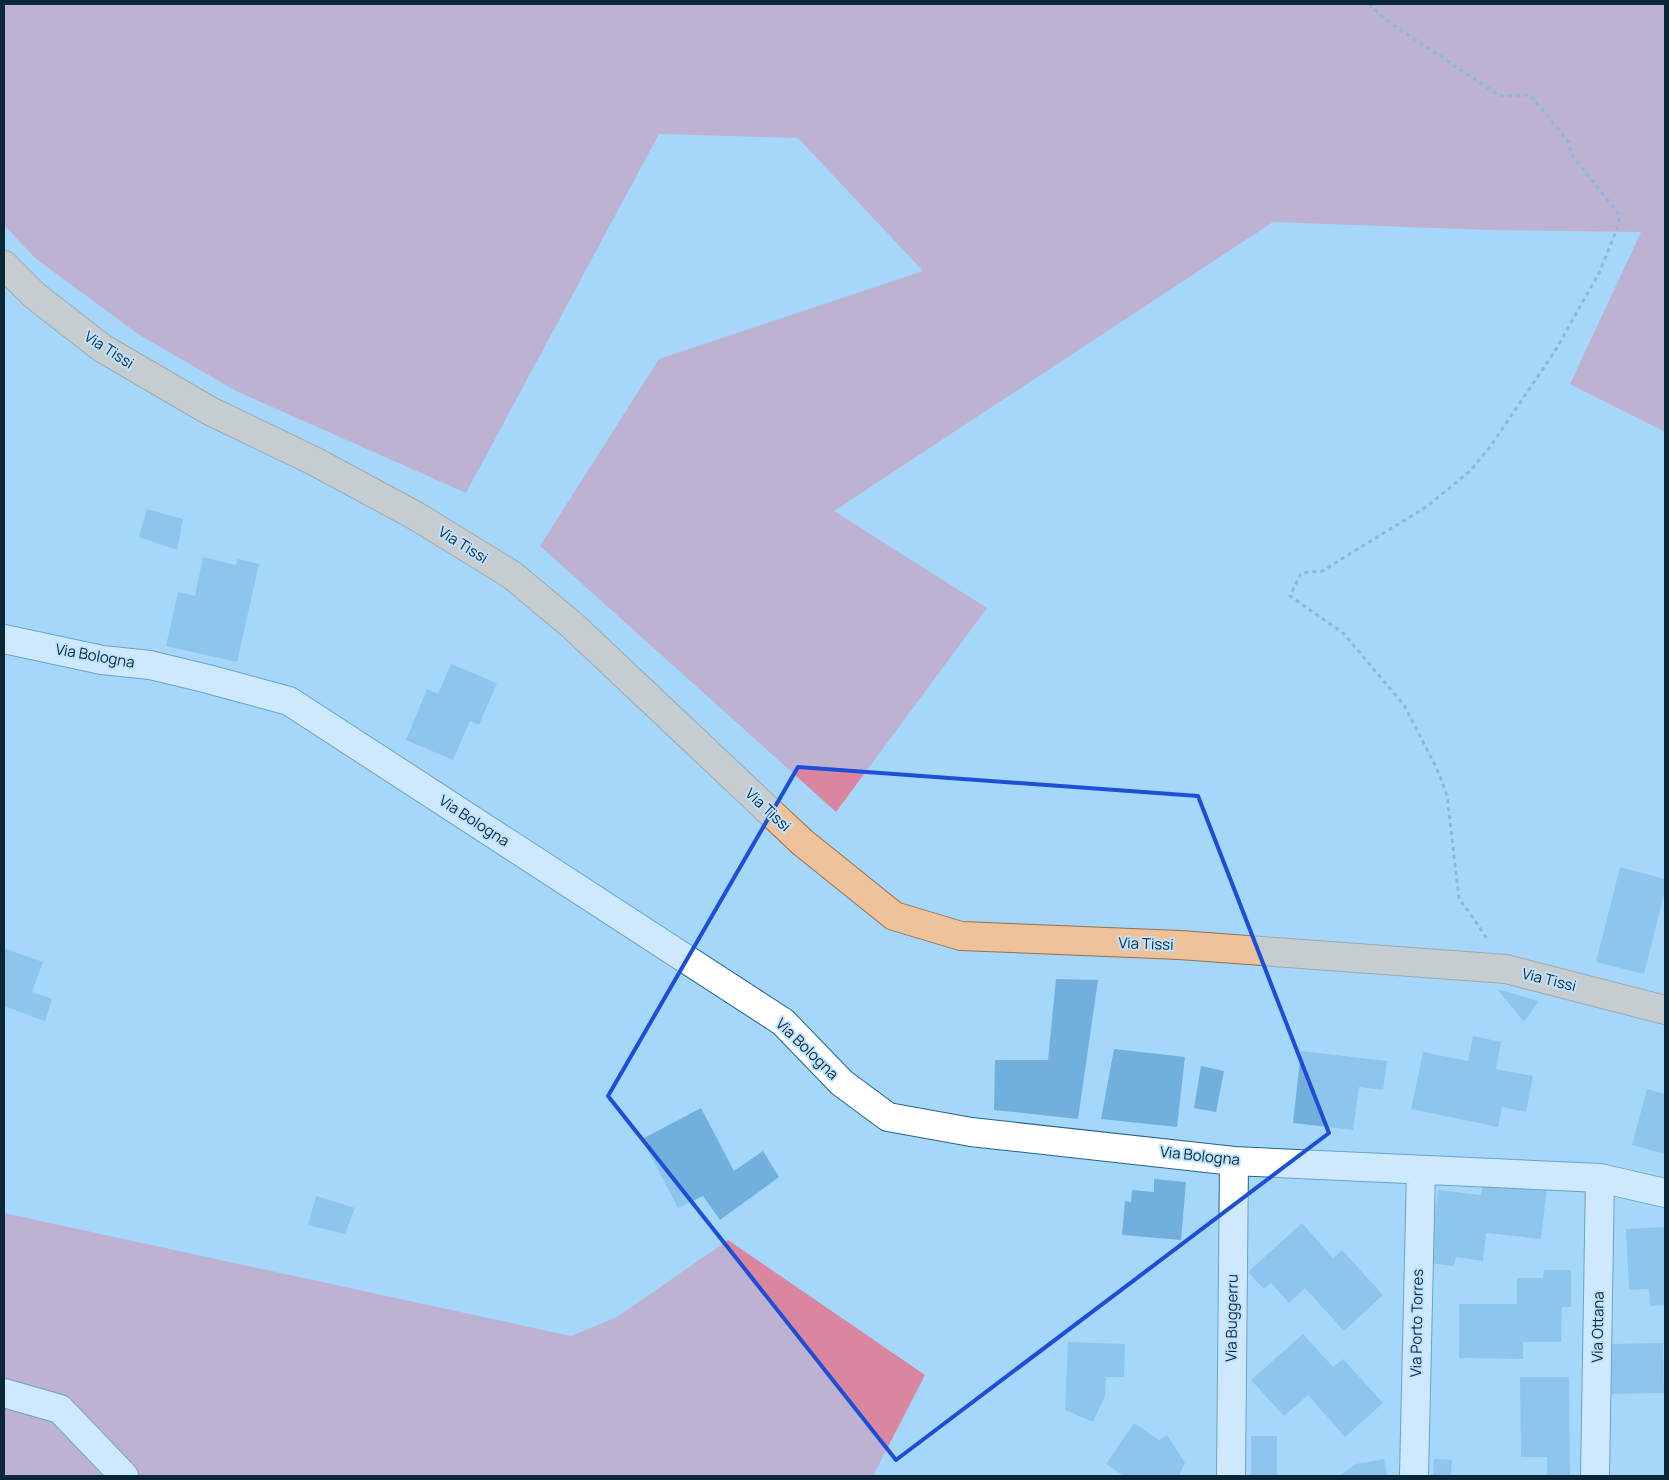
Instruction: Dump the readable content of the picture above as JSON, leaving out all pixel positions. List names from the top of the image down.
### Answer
{
  "streets": {
    "main road": ["Via Tissi"],
    "street": [
      "Via Bologna",
      "Via Buggerru",
      "Via Porto Torres",
      "Via Ottana"
    ]
  },
  "crossings": [
    ["Via Bologna", "Via Buggerru"],
    ["Via Bologna", "Via Porto Torres"],
    ["Via Bologna", "Via Ottana"]
  ]
}
